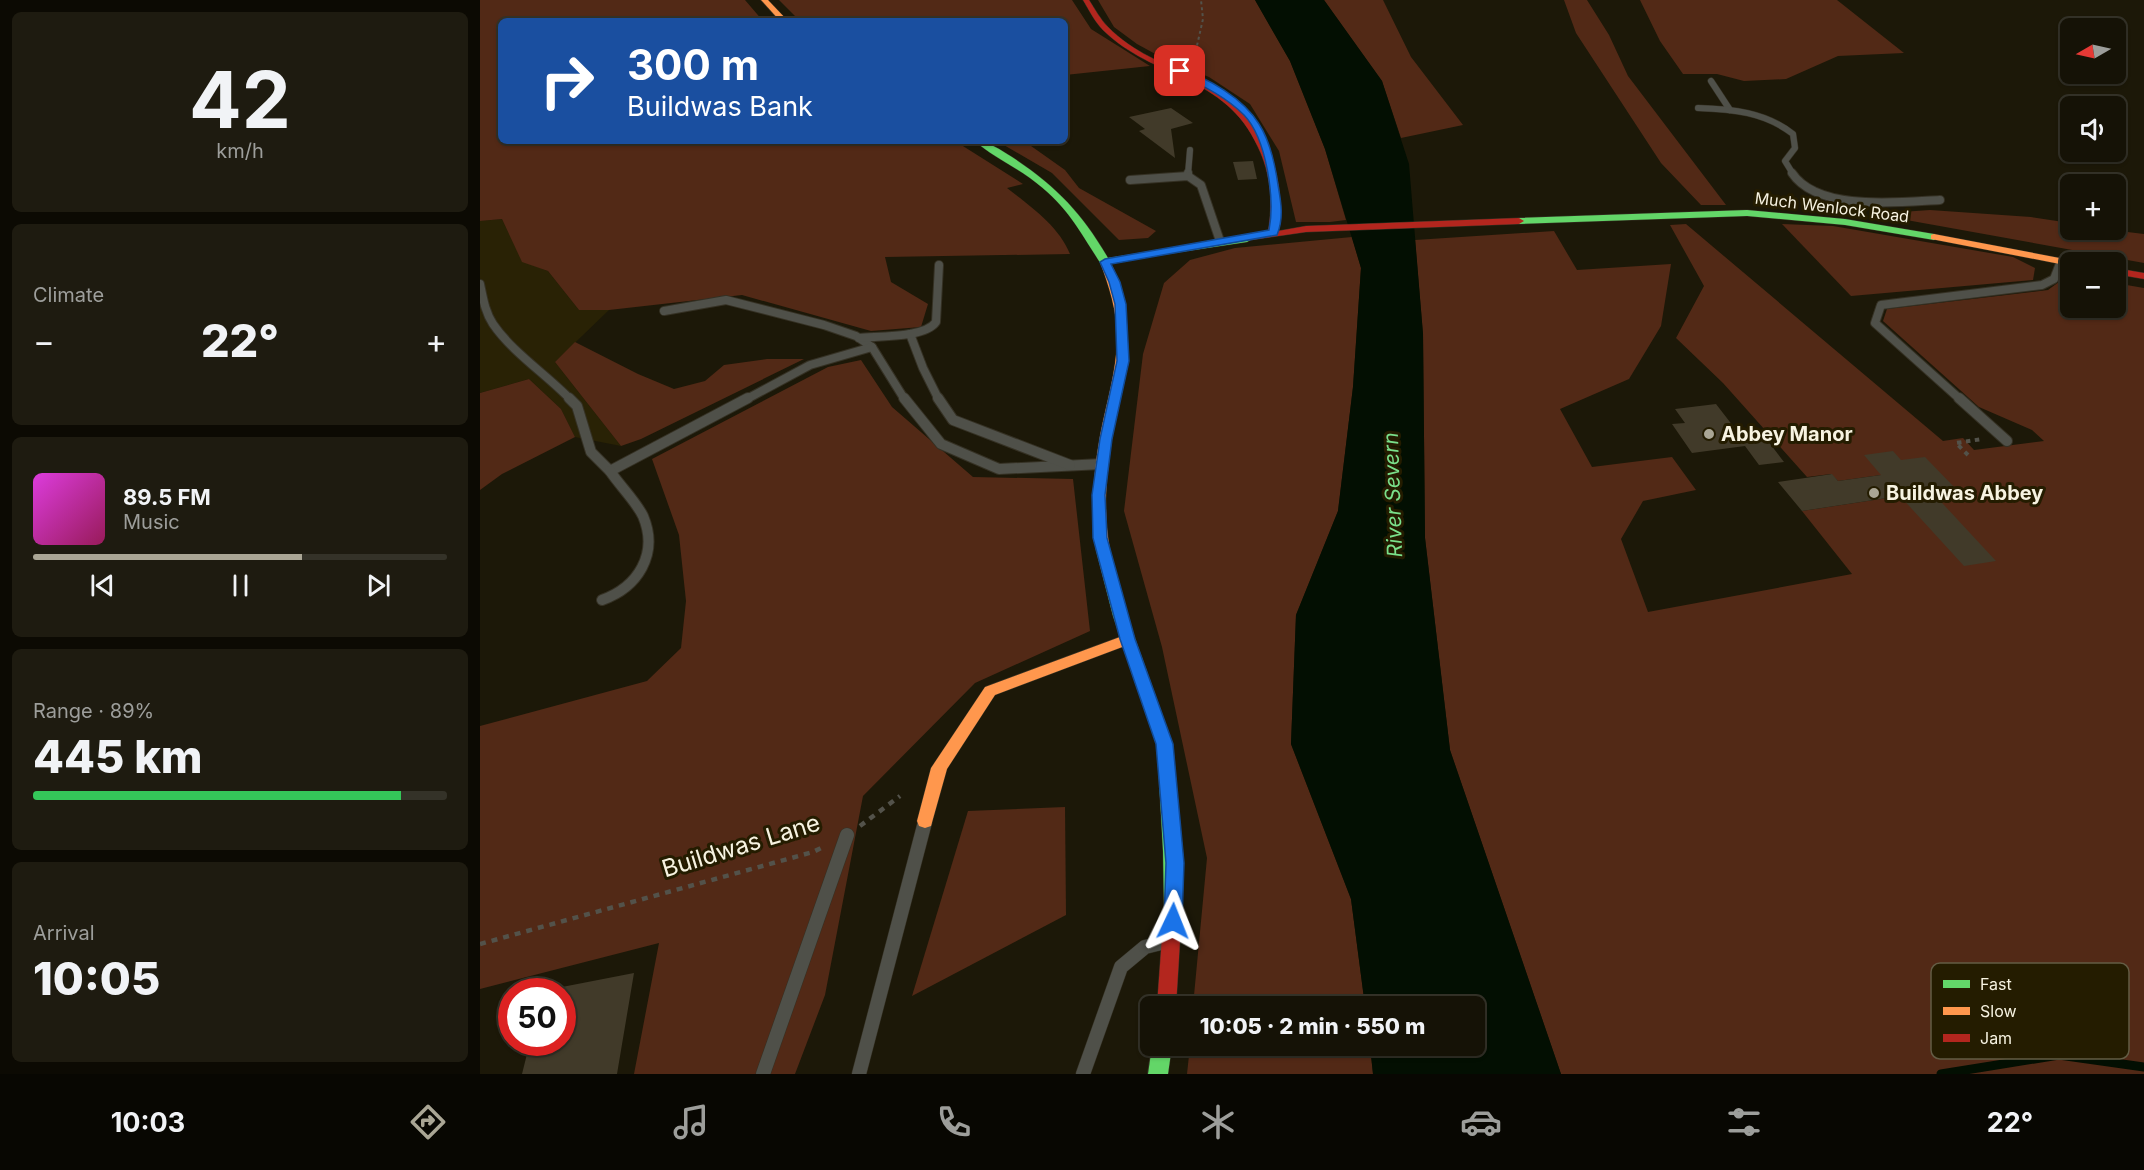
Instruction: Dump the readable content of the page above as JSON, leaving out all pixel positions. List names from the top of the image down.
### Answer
{
  "streets": {
    "main road": ["Much Wenlock Road"],
    "path": ["Buildwas Lane"]
  },
  "water": ["River Severn"],
  "places": ["Abbey Manor", "Buildwas Abbey"],
  "legend": ["Fast", "Slow", "Jam"],
  "north": "left",
  "page": {
    "tile": [
      ["42", "km/h"],
      "Climate",
      ["Range · 89%", "445 km"],
      ["Arrival", "10:05"]
    ],
    "map_buttons": ["+", "−"],
    "turn": ["300 m", "Buildwas Bank"],
    "heat": ["−", "22°", "+"],
    "song": ["89.5 FM", "Music"],
    "limit": "50",
    "trip": "10:05 · 2 min · 550 m",
    "tabs": ["10:03", "22°"]
  }
}
